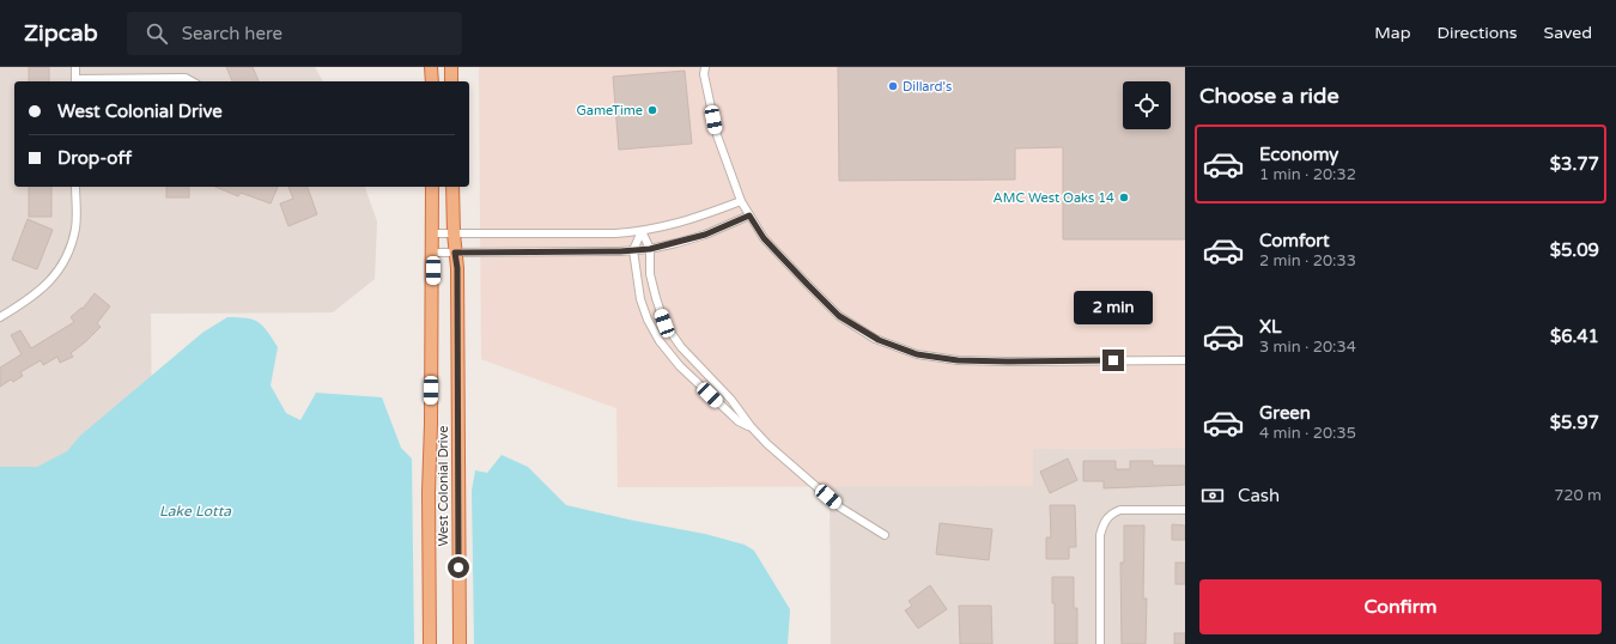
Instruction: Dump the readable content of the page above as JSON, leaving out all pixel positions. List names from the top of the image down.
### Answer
{
  "streets": {
    "highway": ["West Colonial Drive"]
  },
  "water": ["Lake Lotta"],
  "places": ["Dillard's", "GameTime", "AMC West Oaks 14"],
  "page": {
    "header": "Zipcab",
    "search": "Search here",
    "nav": ["Map", "Directions", "Saved"],
    "heading": "Choose a ride",
    "banner": ["West Colonial Drive", "Drop-off"],
    "list": [
      {
        "name": "Economy",
        "note": "1 min · 20:32",
        "value": "$3.77"
      },
      {
        "name": "Comfort",
        "note": "2 min · 20:33",
        "value": "$5.09"
      },
      {
        "name": "XL",
        "note": "3 min · 20:34",
        "value": "$6.41"
      },
      {
        "name": "Green",
        "note": "4 min · 20:35",
        "value": "$5.97"
      }
    ],
    "bubble": "2 min",
    "pay": ["Cash", "720 m"],
    "buttons": "Confirm"
  }
}
